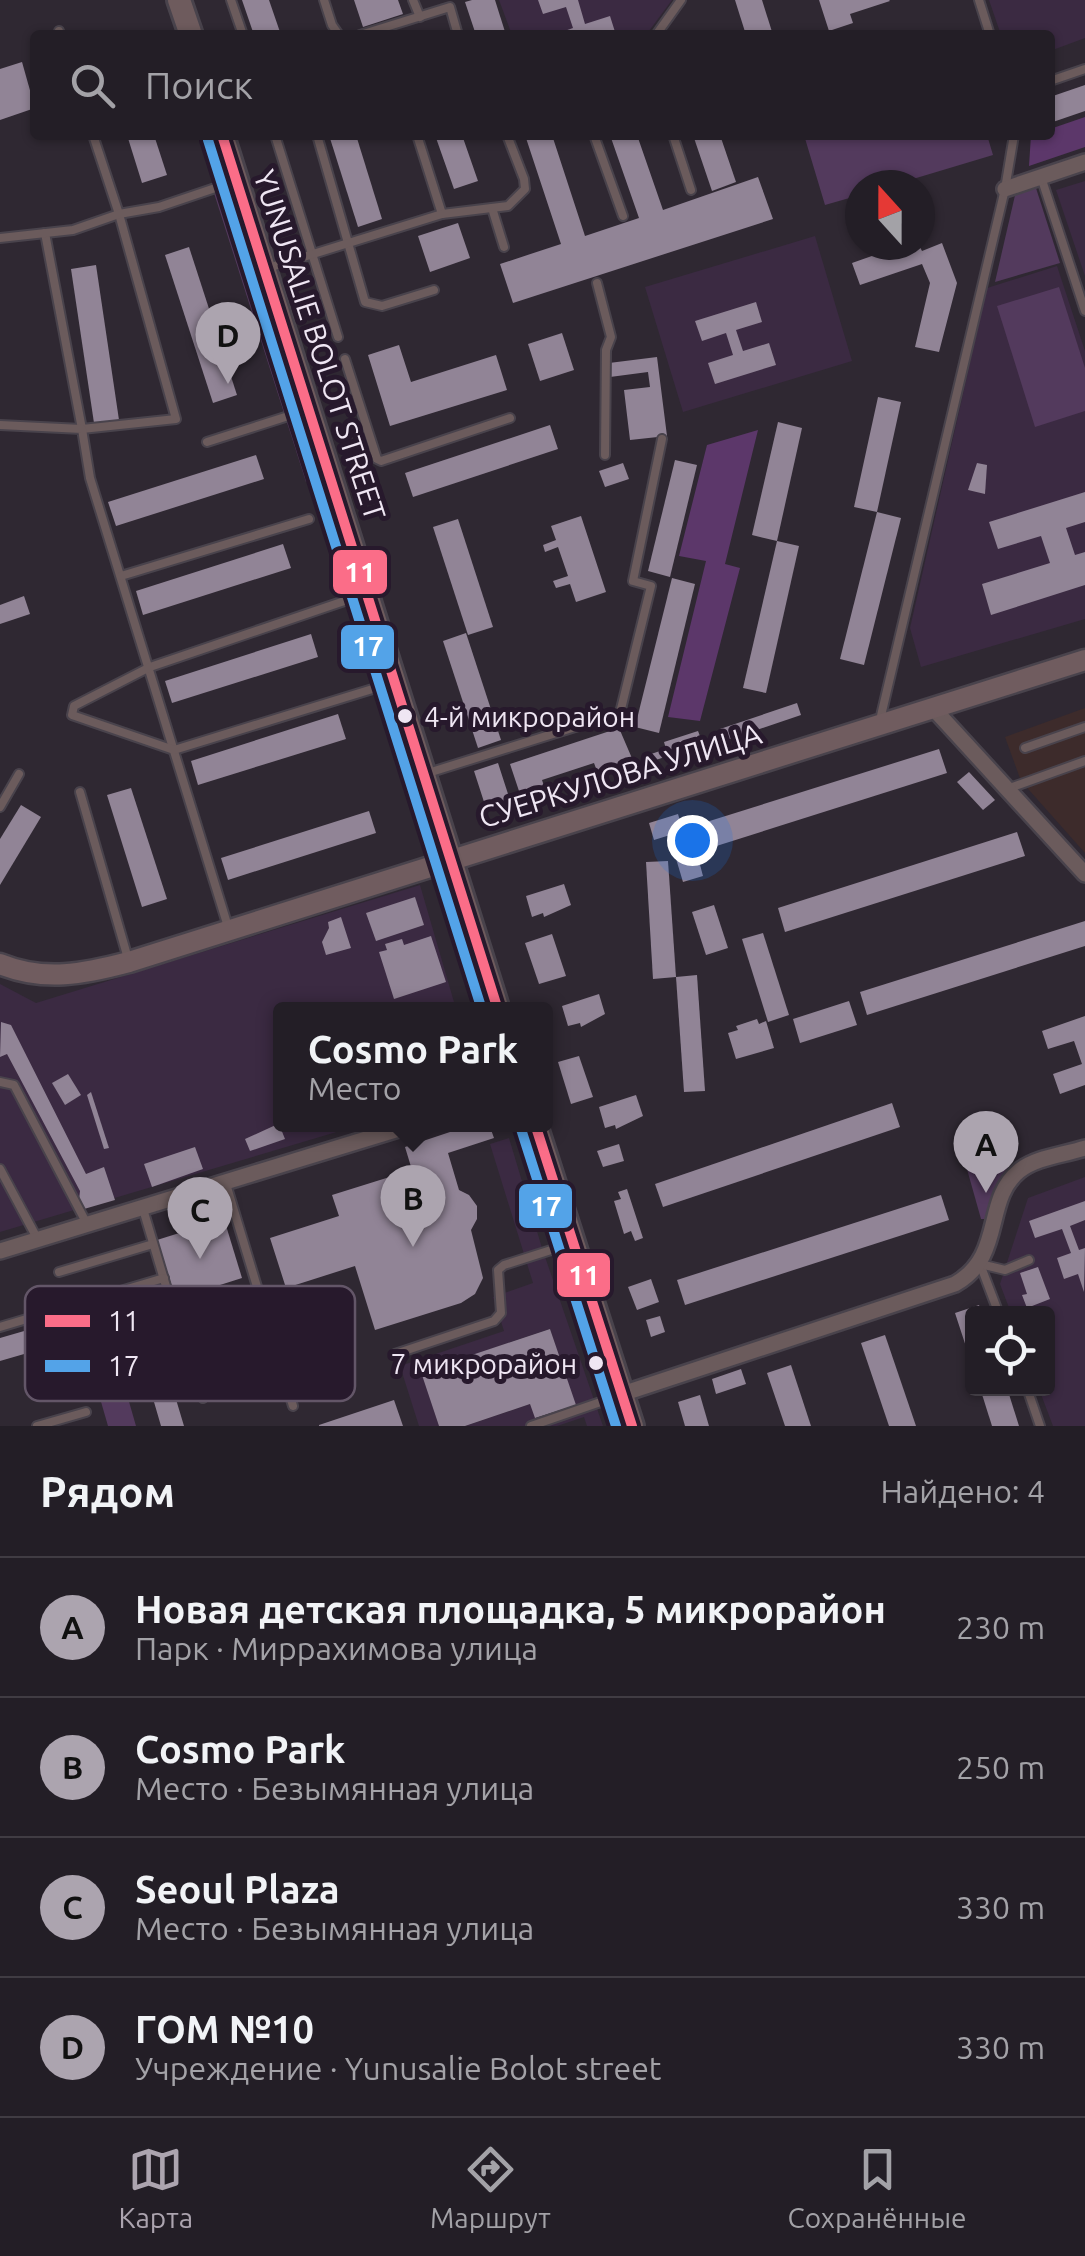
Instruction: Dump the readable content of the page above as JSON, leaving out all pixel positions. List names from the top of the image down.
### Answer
{
  "streets": {
    "main road": ["YUNUSALIE BOLOT STREET", "СУЕРКУЛОВА УЛИЦА"]
  },
  "crossings": [
    ["YUNUSALIE BOLOT STREET", "СУЕРКУЛОВА УЛИЦА"]
  ],
  "places": ["4-й микрорайон", "7 микрорайон"],
  "lines": ["transit line 11", "transit line 17"],
  "legend": ["11", "17"],
  "north": "top",
  "page": {
    "search": "Поиск",
    "pins": [
      "D",
      "A",
      "B",
      "C"
    ],
    "popup": ["Cosmo Park", "Место"],
    "heading": ["Рядом", "Найдено: 4"],
    "list": [
      {
        "mark": "A",
        "name": "Новая детская площадка, 5 микрорайон",
        "note": "Парк · Миррахимова улица",
        "value": "230 m"
      },
      {
        "mark": "B",
        "name": "Cosmo Park",
        "note": "Место · Безымянная улица",
        "value": "250 m"
      },
      {
        "mark": "C",
        "name": "Seoul Plaza",
        "note": "Место · Безымянная улица",
        "value": "330 m"
      },
      {
        "mark": "D",
        "name": "ГОМ №10",
        "note": "Учреждение · Yunusalie Bolot street",
        "value": "330 m"
      }
    ],
    "nav": ["Карта", "Маршрут", "Сохранённые"]
  }
}
